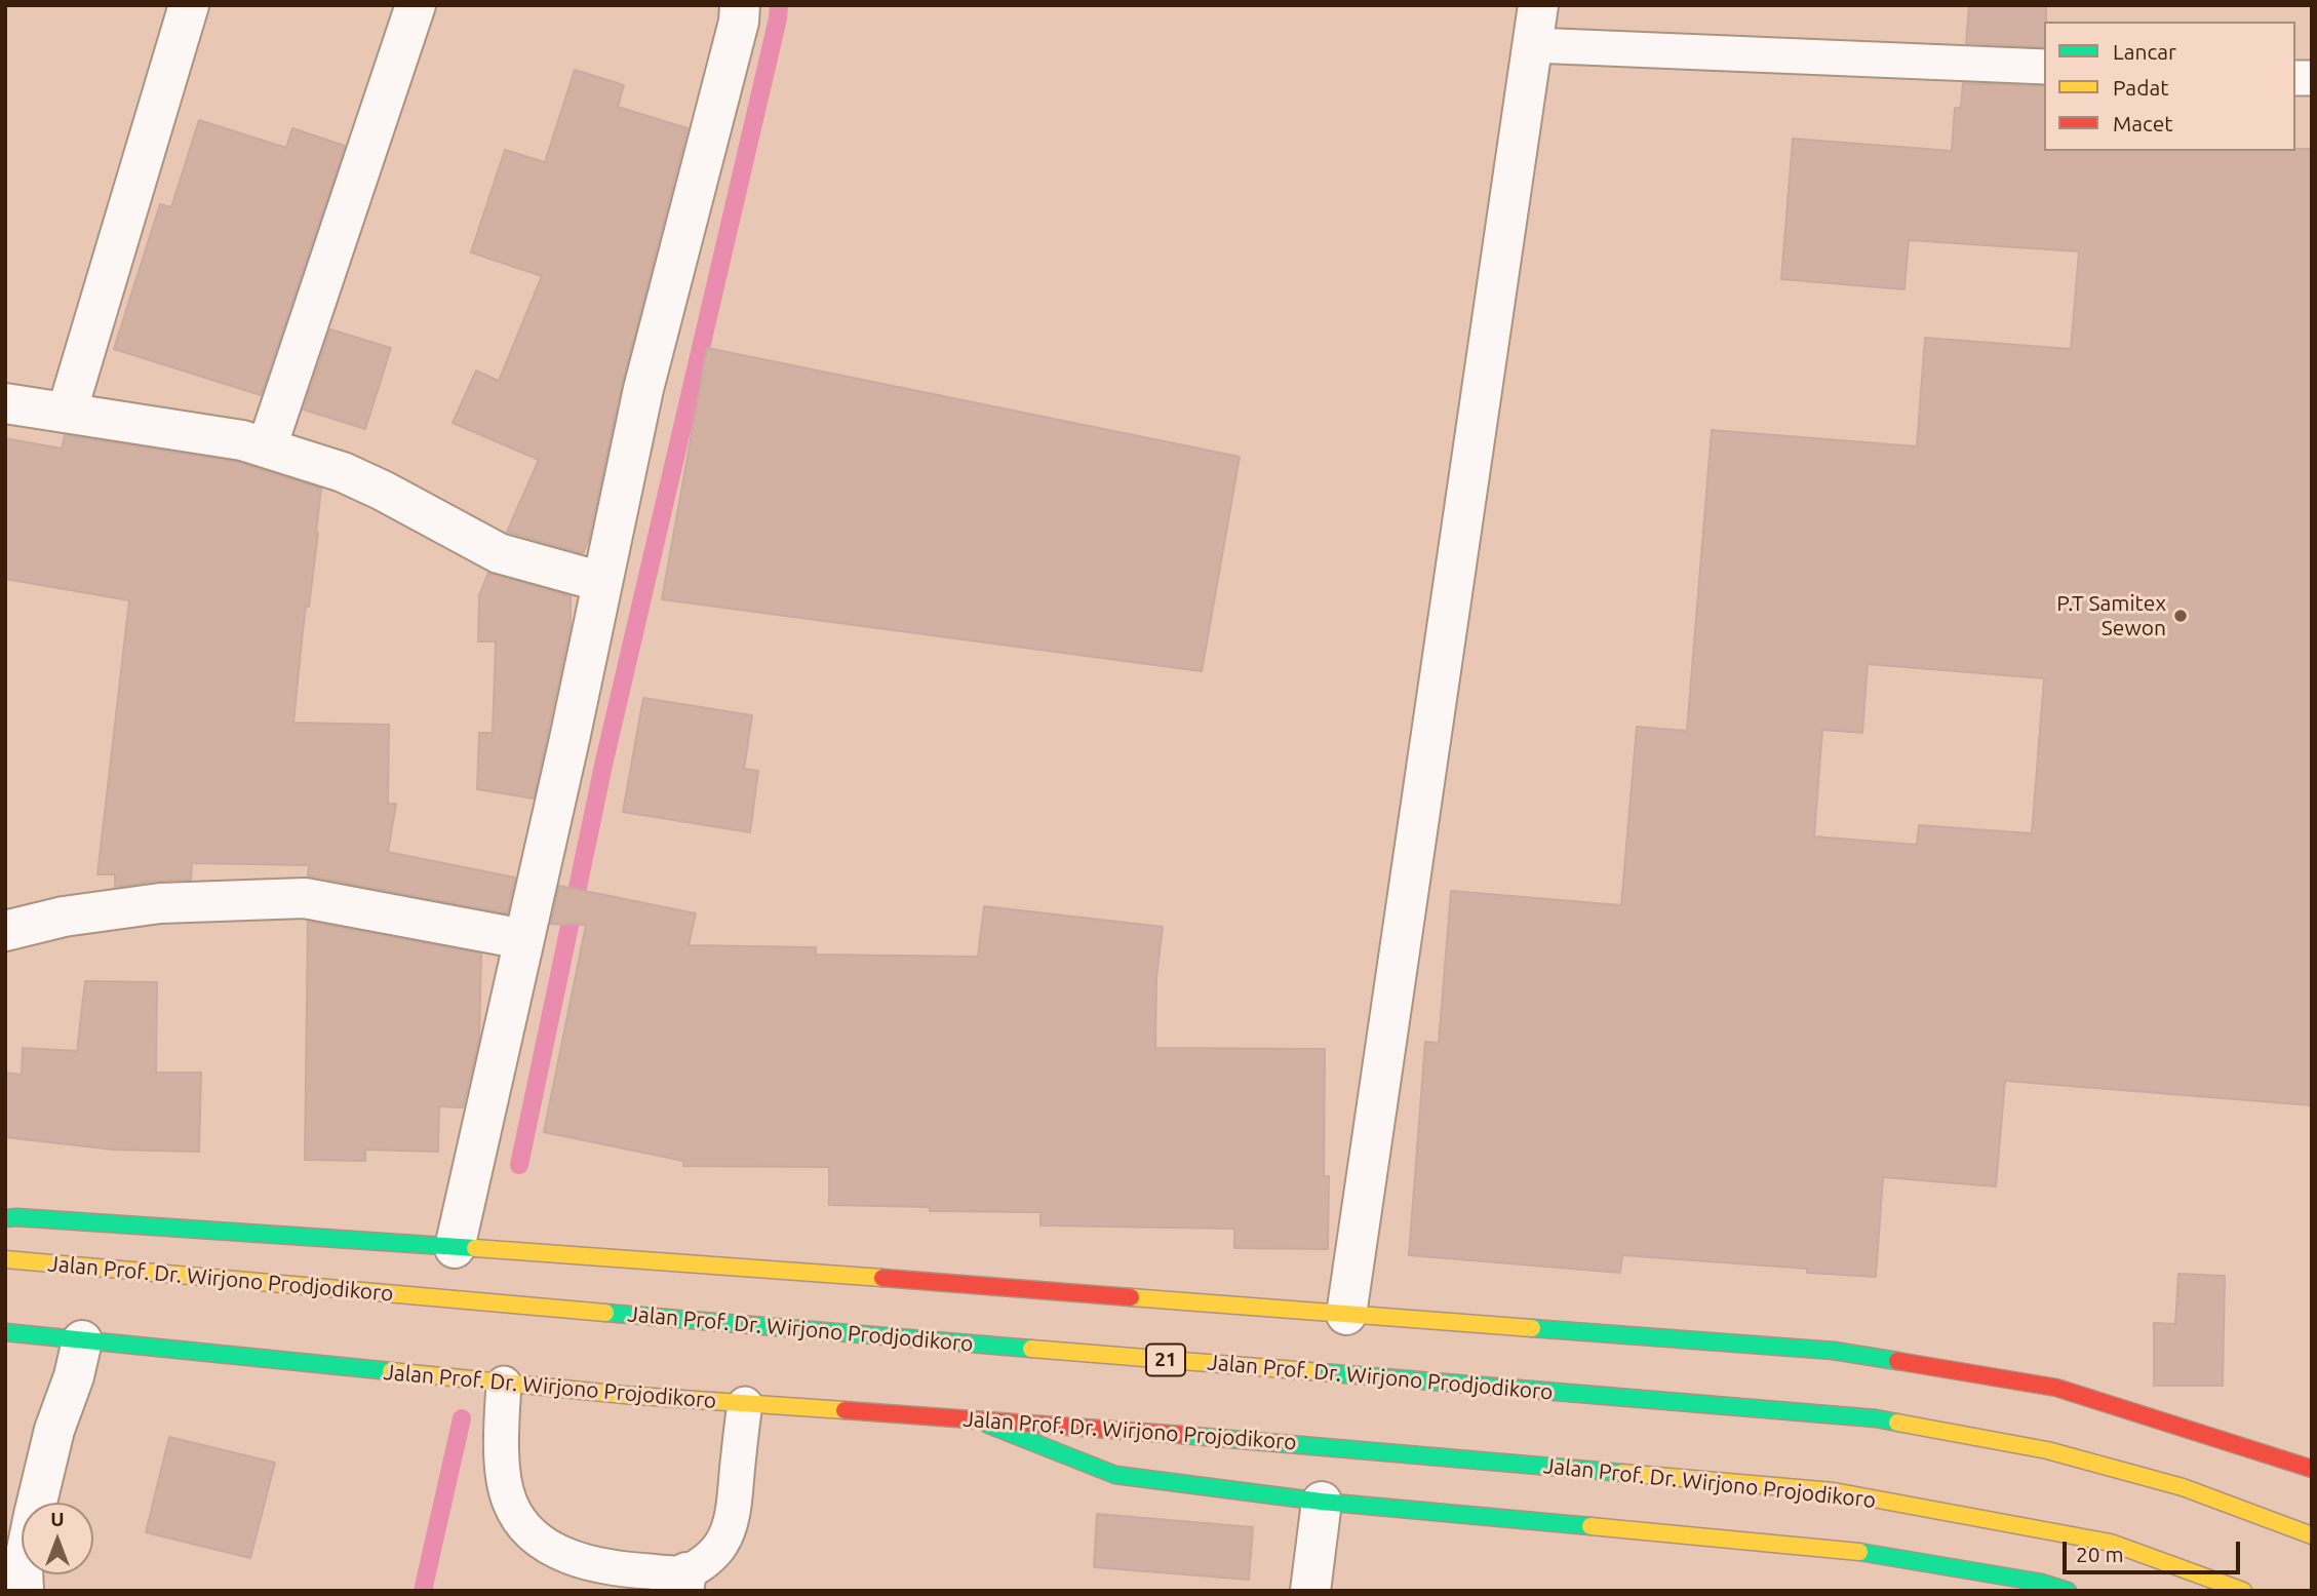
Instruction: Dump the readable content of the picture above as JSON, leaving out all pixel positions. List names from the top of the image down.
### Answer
{
  "streets": {
    "main road": ["Jalan Prof. Dr. Wirjono Prodjodikoro", "21", "Jalan Prof. Dr. Wirjono Projodikoro"]
  },
  "places": ["P.T Samitex Sewon"],
  "legend": ["Lancar", "Padat", "Macet"],
  "scale_bar": "20 m",
  "north": "top"
}
